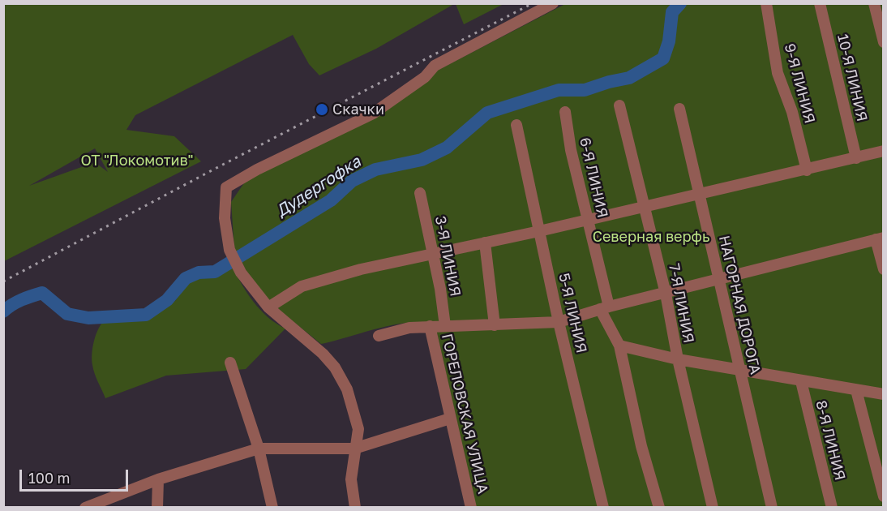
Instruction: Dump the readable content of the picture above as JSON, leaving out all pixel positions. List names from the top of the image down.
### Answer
{
  "streets": {
    "street": [
      "10-Я ЛИНИЯ",
      "9-Я ЛИНИЯ",
      "6-Я ЛИНИЯ",
      "3-Я ЛИНИЯ",
      "7-Я ЛИНИЯ",
      "НАГОРНАЯ ДОРОГА",
      "5-Я ЛИНИЯ",
      "ГОРЕЛОВСКАЯ УЛИЦА",
      "8-Я ЛИНИЯ"
    ]
  },
  "water": ["Дудергофка"],
  "parks": ["ОТ \"Локомотив\"", "Северная верфь"],
  "places": ["Скачки"],
  "scale_bar": "100 m"
}
